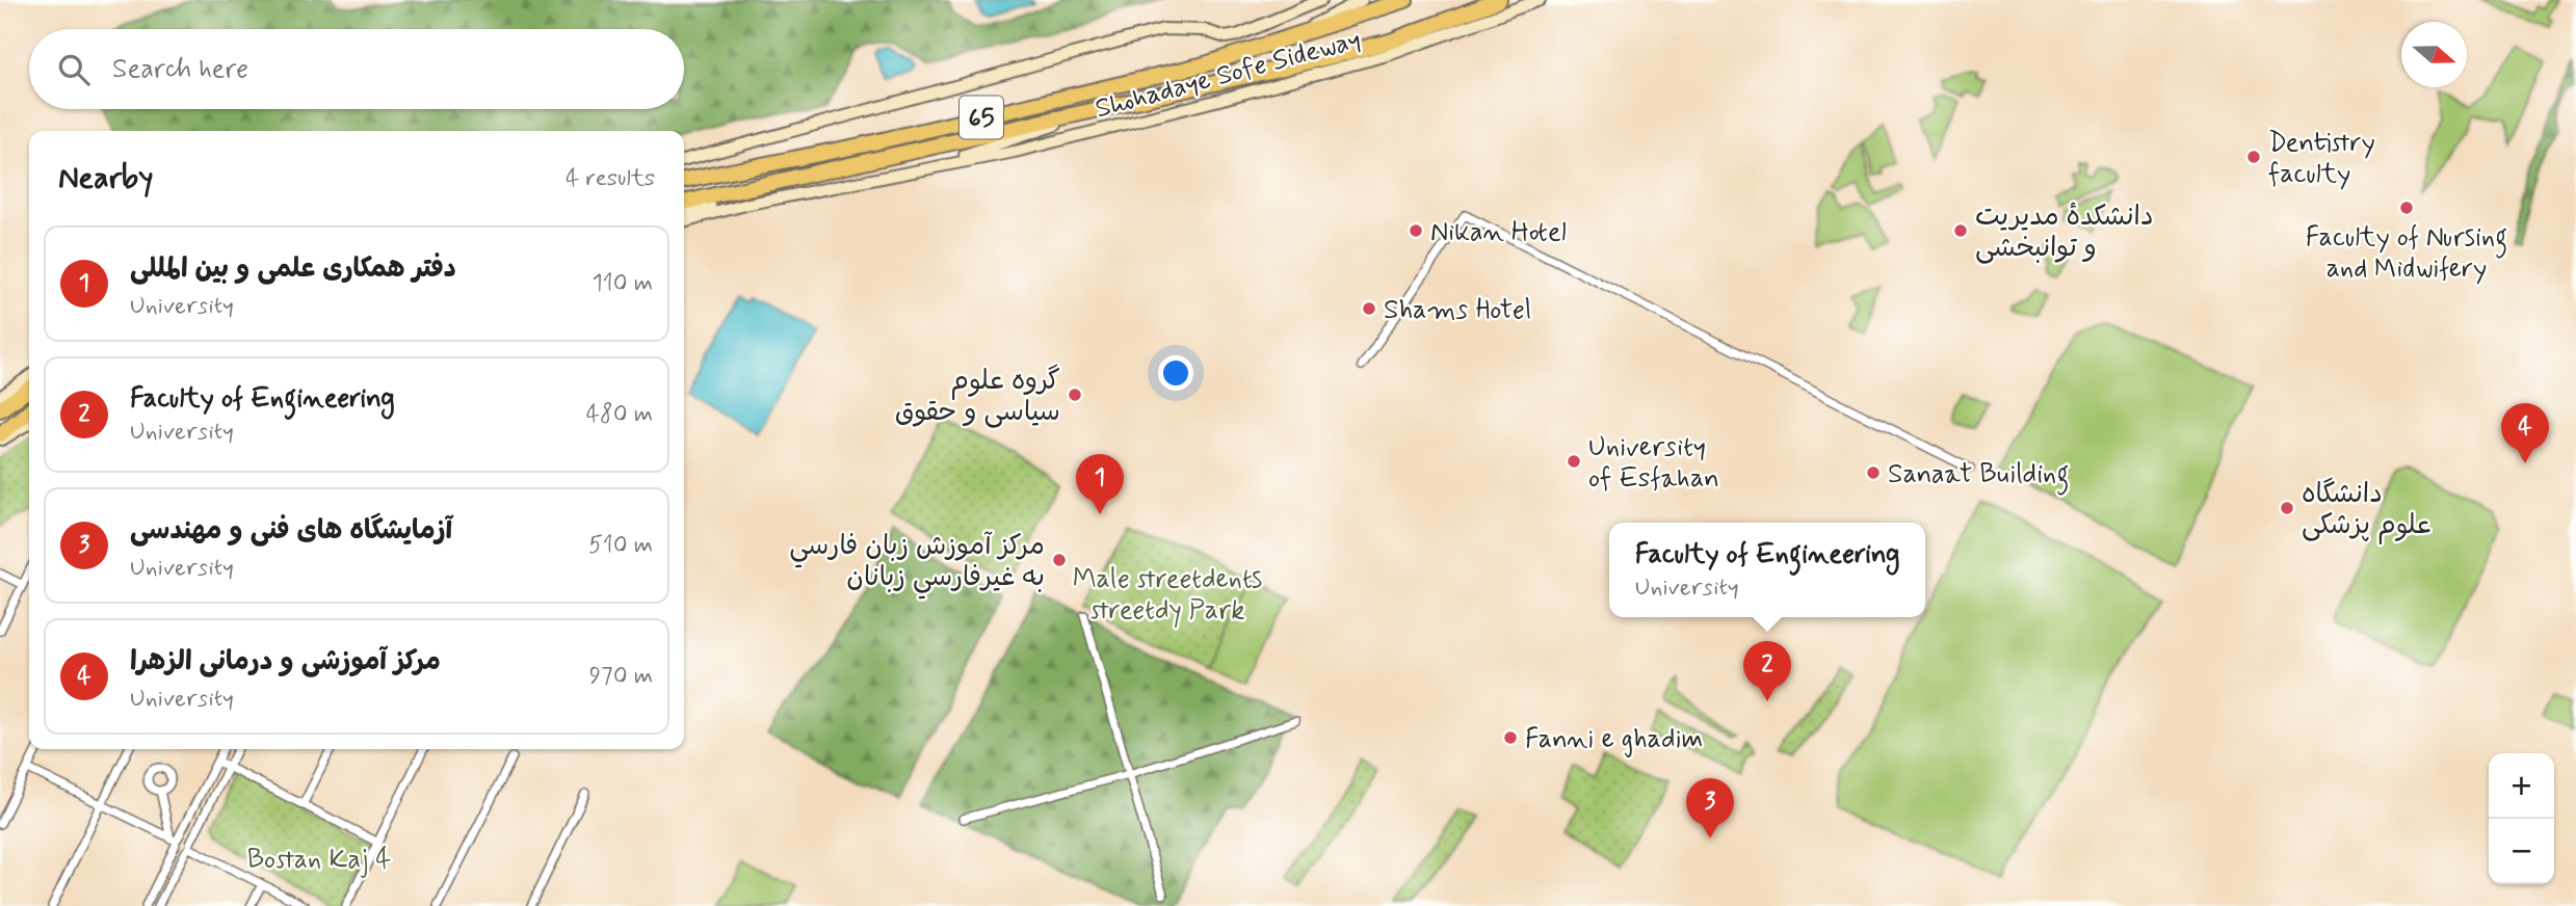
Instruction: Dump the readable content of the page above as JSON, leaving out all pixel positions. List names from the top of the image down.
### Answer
{
  "streets": {
    "highway": ["65"],
    "main road": ["Shohadaye Sofe Sideway"]
  },
  "parks": ["Male streetdents streetdy Park", "Bostan Kaj 4"],
  "places": [
    "Dentistry faculty",
    "Faculty of Nursing and Midwifery",
    "Nikan Hotel",
    "دانشکدهٔ مدیریت و توانبخشی",
    "Shams Hotel",
    "گروه علوم سیاسی و حقوق",
    "University of Esfahan",
    "Sanaat Building",
    "دانشگاه علوم پزشکی",
    "مرکز آموزش زبان فارسي به غيرفارسي زبانان",
    "Fanni e ghadim"
  ],
  "north": "right",
  "page": {
    "search": "Search here",
    "heading": ["Nearby", "4 results"],
    "list": [
      {
        "mark": "1",
        "name": "دفتر همکاری علمی و بین المللی",
        "note": "University",
        "value": "110 m"
      },
      {
        "mark": "2",
        "name": "Faculty of Engineering",
        "note": "University",
        "value": "480 m"
      },
      {
        "mark": "3",
        "name": "آزمایشگاه های فنی و مهندسی",
        "note": "University",
        "value": "510 m"
      },
      {
        "mark": "4",
        "name": "مرکز آموزشی و درمانی الزهرا",
        "note": "University",
        "value": "970 m"
      }
    ],
    "pins": [
      "4",
      "1",
      "2",
      "3"
    ],
    "popup": ["Faculty of Engineering", "University"],
    "map_buttons": ["+", "−"]
  }
}
